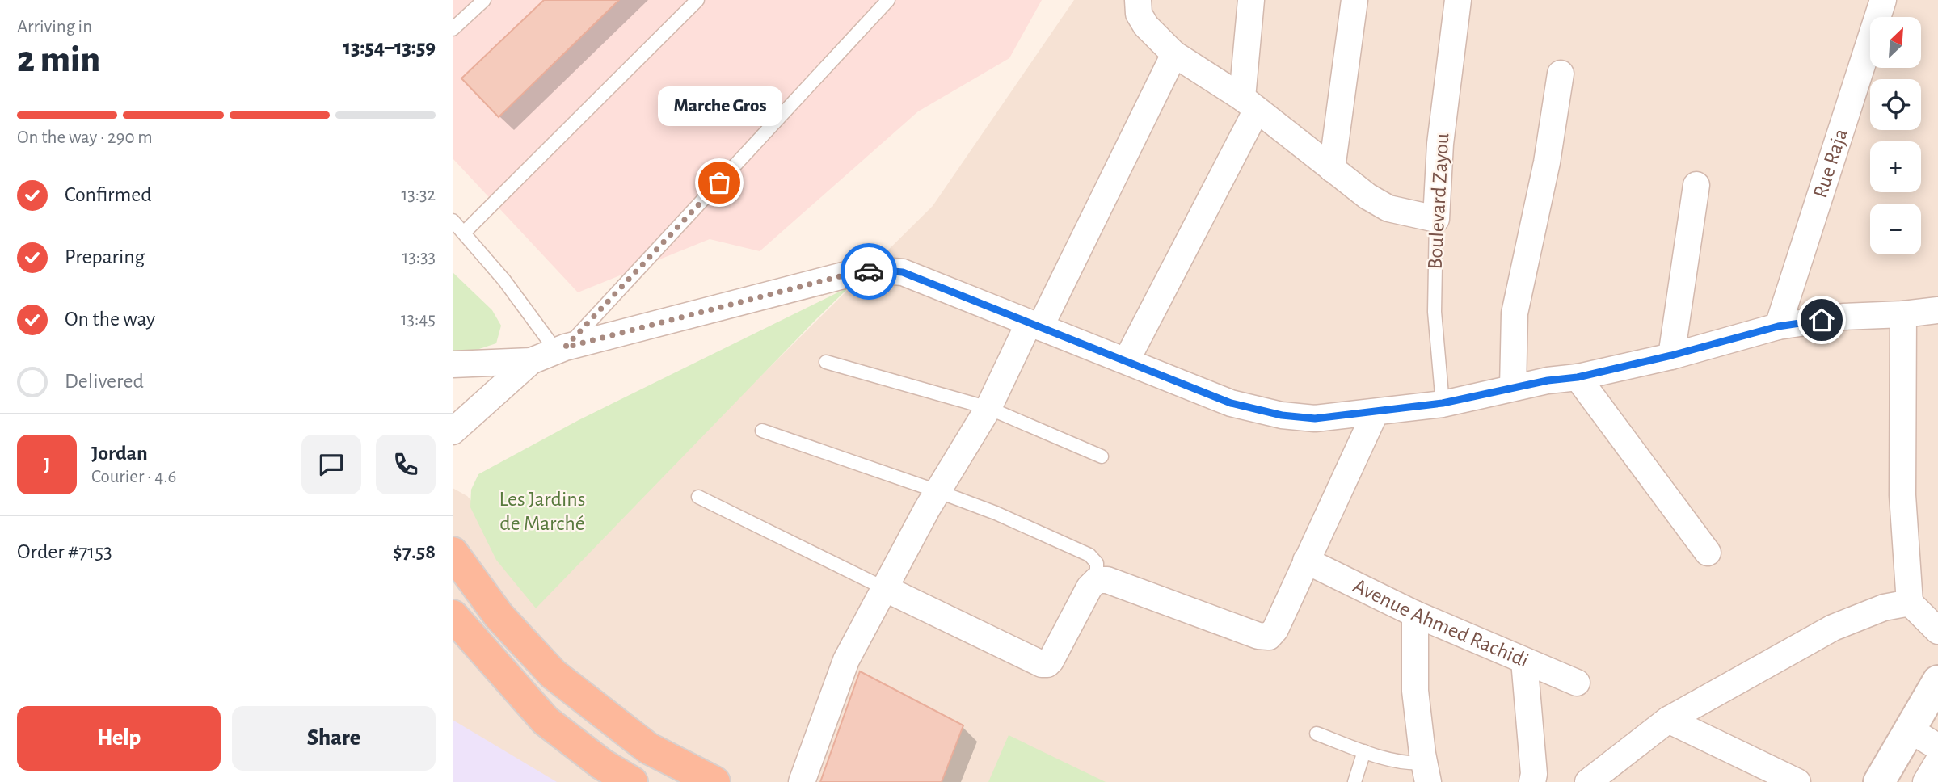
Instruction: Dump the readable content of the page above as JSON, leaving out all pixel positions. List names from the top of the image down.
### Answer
{
  "streets": {
    "street": ["Rue Raja", "Boulevard Zayou", "Avenue Ahmed Rachidi"]
  },
  "parks": ["Les Jardins de Marché"],
  "places": ["Marche Gros"],
  "north": "top right",
  "page": {
    "heading": ["2 min", "Arriving in", "13:54–13:59"],
    "panel": [
      "Jordan",
      "Courier · 4.6",
      "Order #7153",
      "$7.58"
    ],
    "map_buttons": ["+", "−"],
    "bubble": "Marche Gros",
    "bar": "On the way · 290 m",
    "list": [
      ["Confirmed", "13:32"],
      ["Preparing", "13:33"],
      ["On the way", "13:45"],
      "Delivered"
    ],
    "round": "J",
    "buttons": ["Help", "Share"]
  }
}
